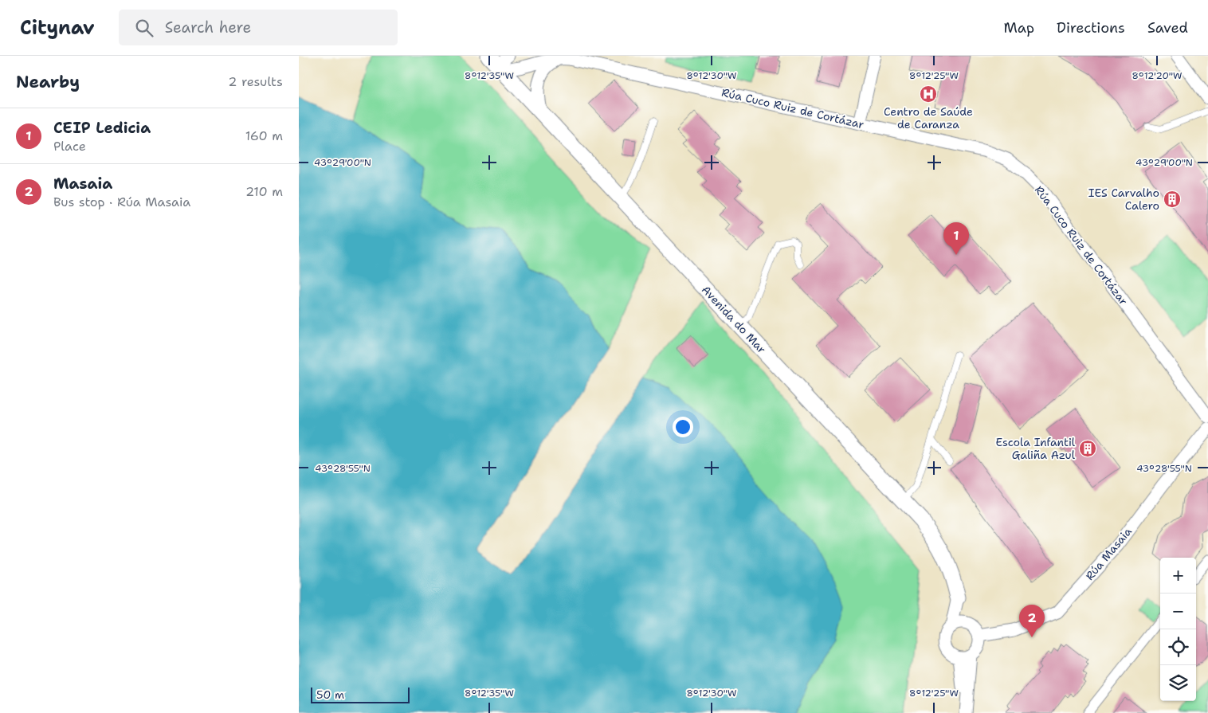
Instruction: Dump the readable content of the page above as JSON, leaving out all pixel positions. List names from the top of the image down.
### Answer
{
  "streets": {
    "street": ["Rúa Cuco Ruiz de Cortázar", "Avenida do Mar", "Rúa Masaia"]
  },
  "crossings": [
    ["Avenida do Mar", "Rúa Masaia"]
  ],
  "places": {
    "hospital": ["Centro de Saúde de Caranza"],
    "building": ["IES Carvalho Calero", "Escola Infantil Galiña Azul"]
  },
  "scale_bar": "50 m",
  "page": {
    "header": "Citynav",
    "search": "Search here",
    "nav": ["Map", "Directions", "Saved"],
    "heading": ["Nearby", "2 results"],
    "list": [
      {
        "mark": "1",
        "name": "CEIP Ledicia",
        "note": "Place",
        "value": "160 m"
      },
      {
        "mark": "2",
        "name": "Masaia",
        "note": "Bus stop · Rúa Masaia",
        "value": "210 m"
      }
    ],
    "pins": ["1", "2"],
    "map_buttons": ["+", "−"],
    "scale": "50 m"
  },
  "coordinates": [
    "8°12'35\"W",
    "8°12'30\"W",
    "8°12'25\"W",
    "8°12'20\"W",
    "43°29'00\"N",
    "43°28'55\"N"
  ]
}
